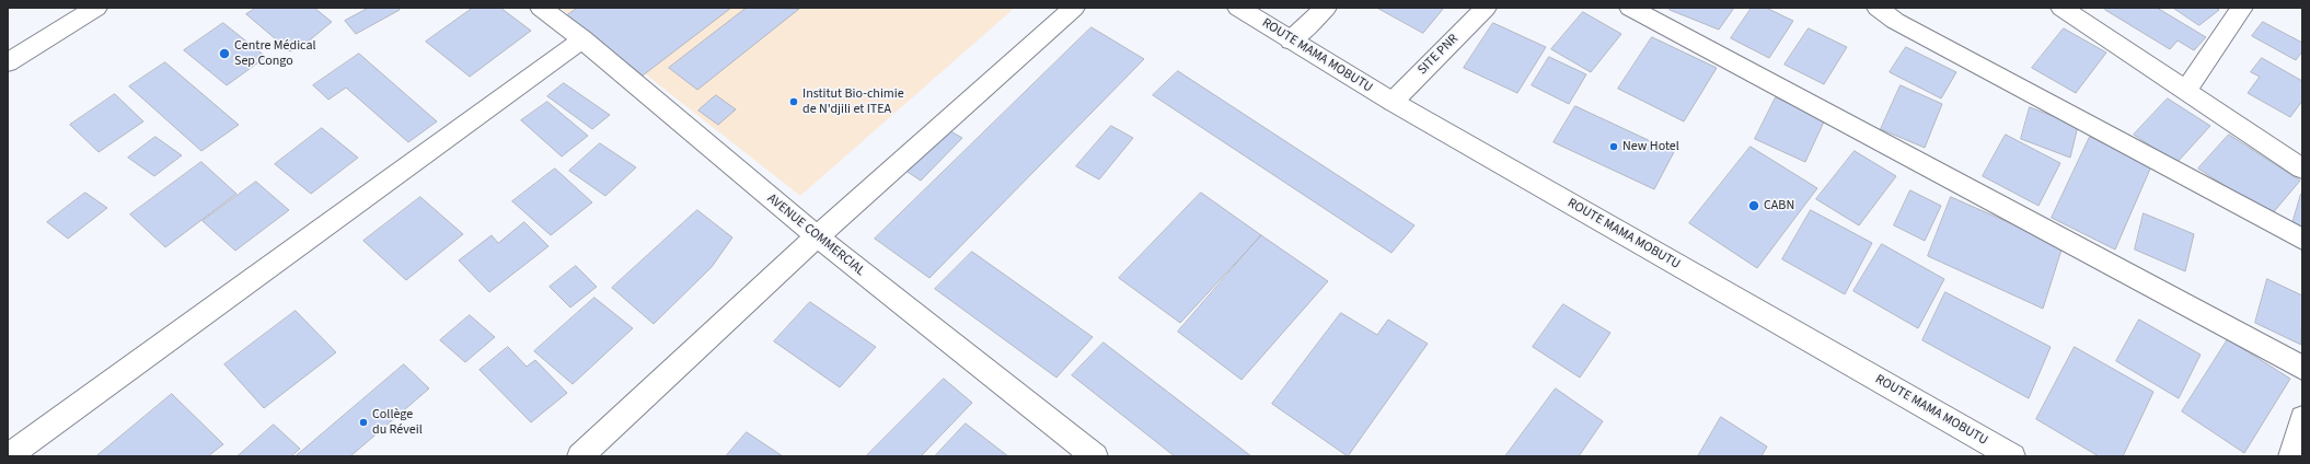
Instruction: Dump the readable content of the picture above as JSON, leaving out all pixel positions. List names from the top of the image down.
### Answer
{
  "streets": {
    "street": ["SITE PNR", "ROUTE MAMA MOBUTU", "AVENUE COMMERCIAL"]
  },
  "crossings": [
    ["SITE PNR", "ROUTE MAMA MOBUTU"]
  ],
  "places": [
    "Centre Médical Sep Congo",
    "Institut Bio-chimie de N'djili et ITEA",
    "New Hotel",
    "CABN",
    "Collège du Réveil"
  ]
}
